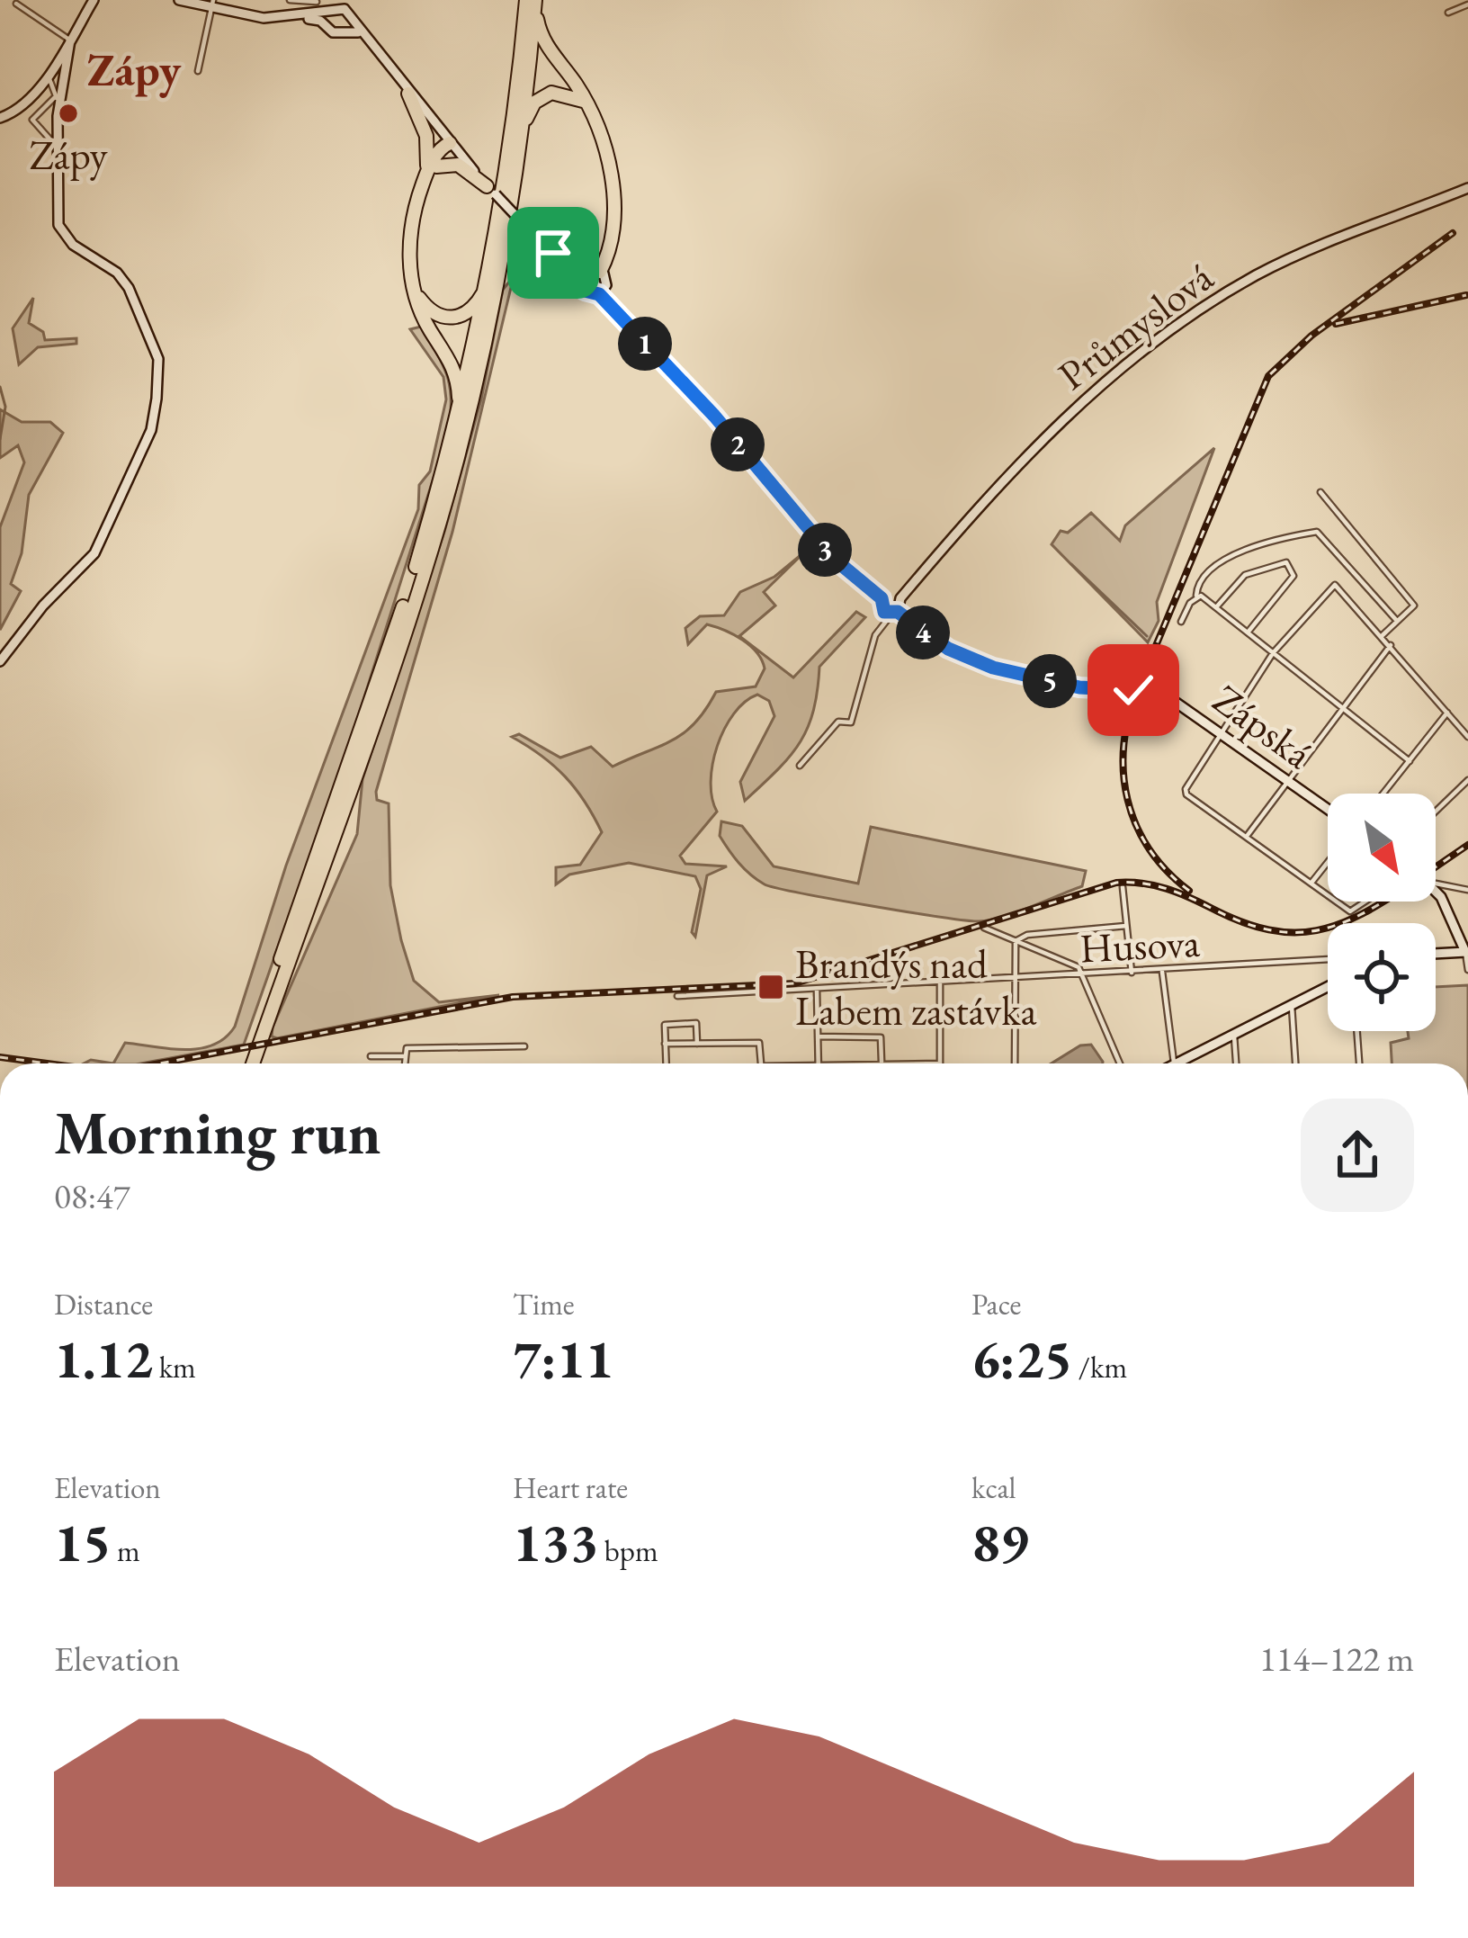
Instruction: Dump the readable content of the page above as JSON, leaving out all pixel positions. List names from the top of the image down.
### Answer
{
  "streets": {
    "main road": ["Průmyslová", "Zápská"],
    "street": ["Husova"]
  },
  "districts": ["Zápy"],
  "places": {
    "other": ["Zápy"],
    "transit": ["Brandýs nad Labem zastávka"]
  },
  "north": "bottom right",
  "page": {
    "pins": [
      "1",
      "2",
      "3",
      "4",
      "5"
    ],
    "heading": ["Morning run", "08:47"],
    "stats": [
      ["Distance", "1.12 km"],
      ["Time", "7:11"],
      ["Pace", "6:25 /km"],
      ["Elevation", "15 m"],
      ["Heart rate", "133 bpm"],
      ["kcal", "89"]
    ],
    "chart": ["Elevation", "114–122 m"]
  }
}
